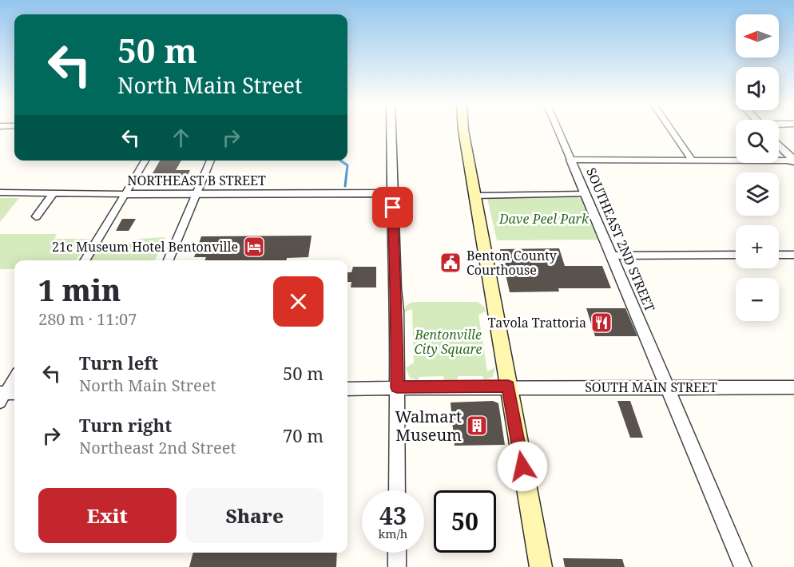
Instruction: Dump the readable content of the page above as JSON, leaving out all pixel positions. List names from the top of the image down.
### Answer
{
  "streets": {
    "street": ["NORTHEAST B STREET", "SOUTHEAST 2ND STREET", "SOUTH MAIN STREET"]
  },
  "crossings": [
    ["SOUTHEAST 2ND STREET", "SOUTH MAIN STREET"]
  ],
  "parks": ["Dave Peel Park", "Bentonville City Square"],
  "places": {
    "hotel": ["21c Museum Hotel Bentonville"],
    "public building": ["Benton County Courthouse"],
    "restaurant": ["Tavola Trattoria"],
    "building": ["Walmart Museum"]
  },
  "north": "left",
  "page": {
    "map_buttons": ["+", "−"],
    "turn": ["50 m", "North Main Street"],
    "heading": ["1 min", "280 m · 11:07"],
    "list": [
      {
        "name": "Turn left",
        "note": "North Main Street",
        "value": "50 m"
      },
      {
        "name": "Turn right",
        "note": "Northeast 2nd Street",
        "value": "70 m"
      }
    ],
    "buttons": ["Exit", "Share"],
    "speed": "43 km/h",
    "limit": "50"
  }
}
